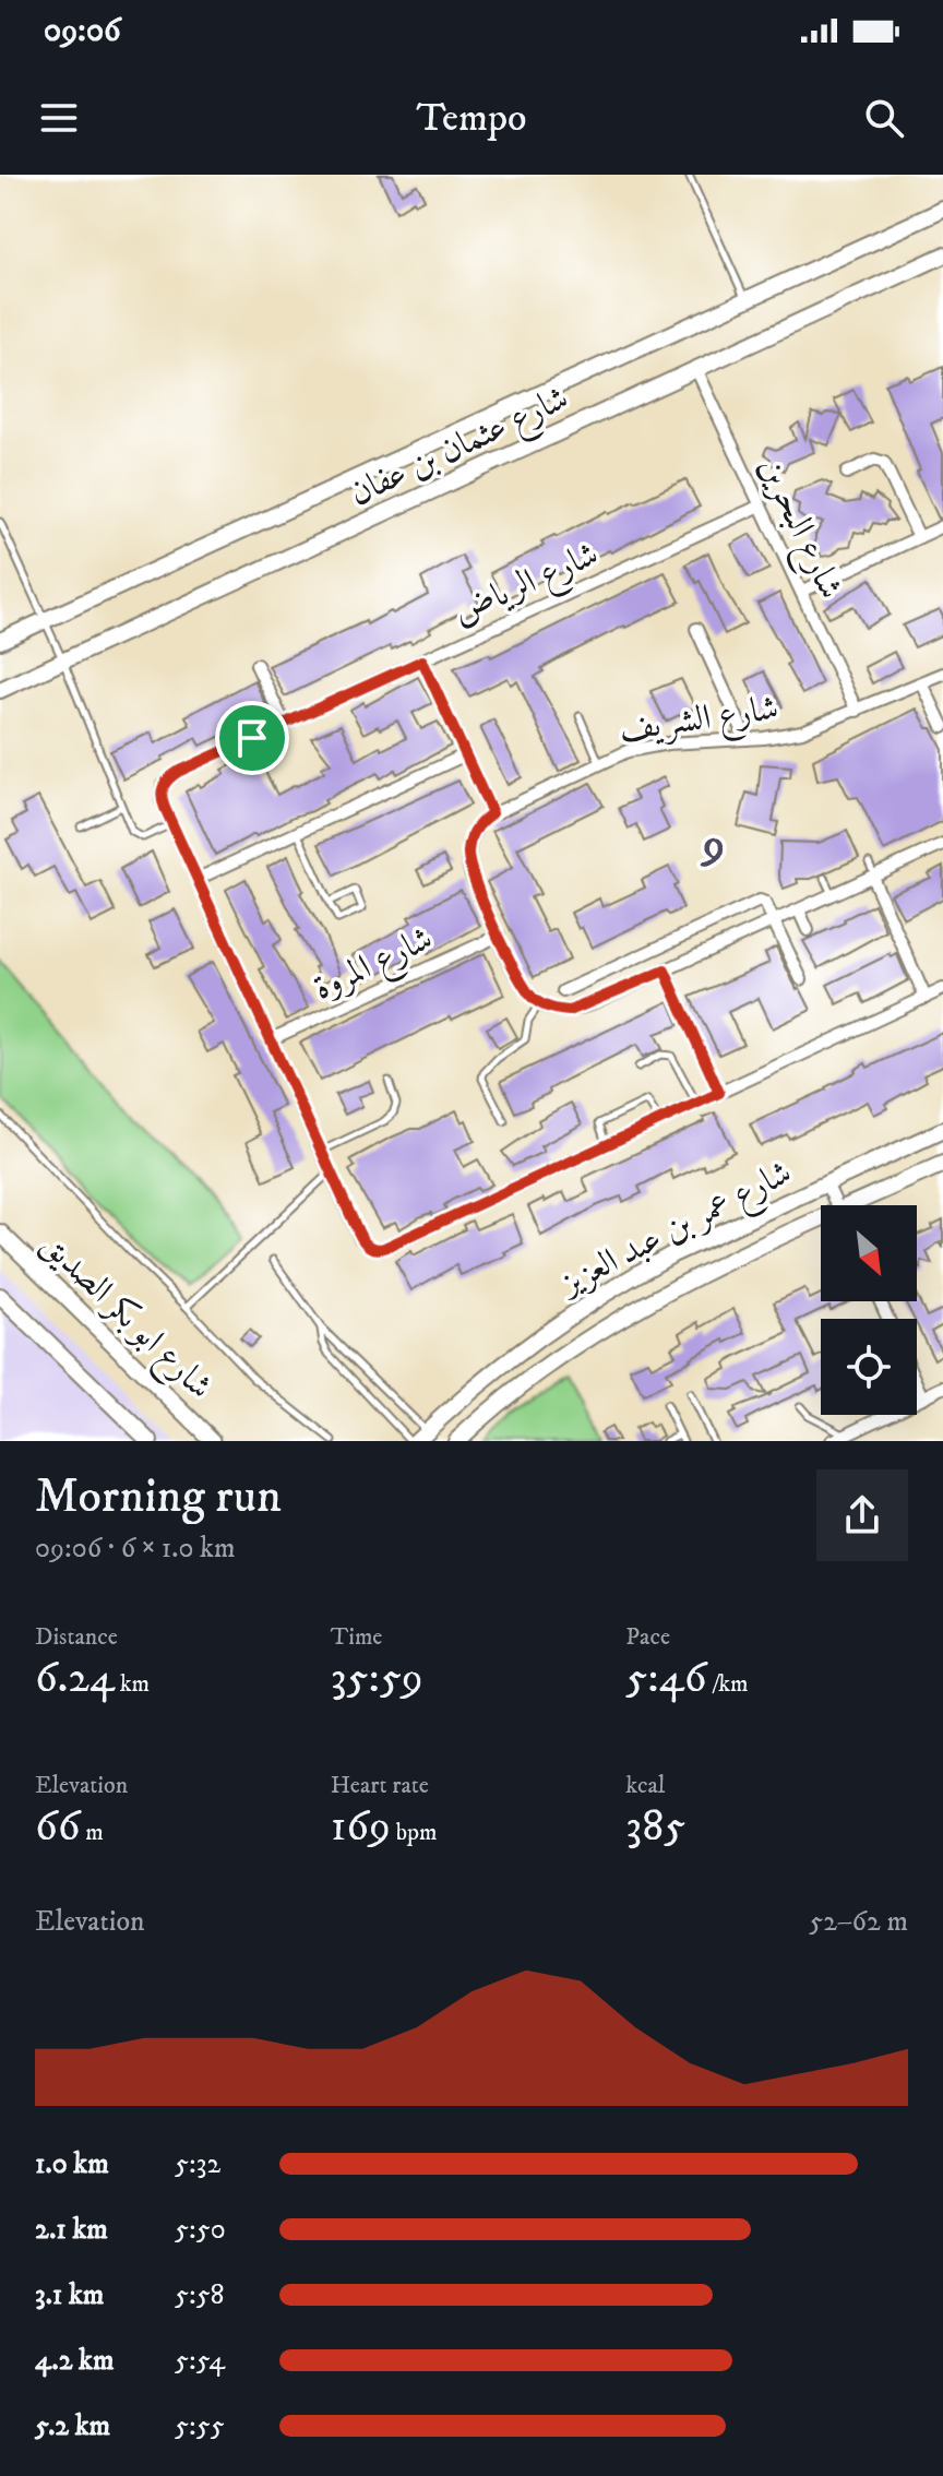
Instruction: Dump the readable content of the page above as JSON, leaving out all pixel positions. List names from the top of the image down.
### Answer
{
  "streets": {
    "main road": ["شارع عثمان بن عفان", "شارع عمر بن عبد العزيز", "شارع ابو بكر الصديق"],
    "street": [
      "شارع البحرين",
      "شارع الرياض",
      "شارع الشريف",
      "شارع المروة"
    ]
  },
  "crossings": [
    ["شارع عثمان بن عفان", "شارع البحرين"],
    ["شارع البحرين", "شارع الرياض"],
    ["شارع البحرين", "شارع الشريف"],
    ["شارع الرياض", "شارع المروة"]
  ],
  "districts": ["9"],
  "north": "bottom right",
  "page": {
    "status": "09:06",
    "header": "Tempo",
    "heading": ["Morning run", "09:06 · 6 × 1.0 km"],
    "stats": [
      ["Distance", "6.24 km"],
      ["Time", "35:59"],
      ["Pace", "5:46 /km"],
      ["Elevation", "66 m"],
      ["Heart rate", "169 bpm"],
      ["kcal", "385"]
    ],
    "chart": ["Elevation", "52–62 m"],
    "list": [
      {
        "name": "1.0 km",
        "note": "5:32"
      },
      {
        "name": "2.1 km",
        "note": "5:50"
      },
      {
        "name": "3.1 km",
        "note": "5:58"
      },
      {
        "name": "4.2 km",
        "note": "5:54"
      },
      {
        "name": "5.2 km",
        "note": "5:55"
      }
    ]
  }
}
